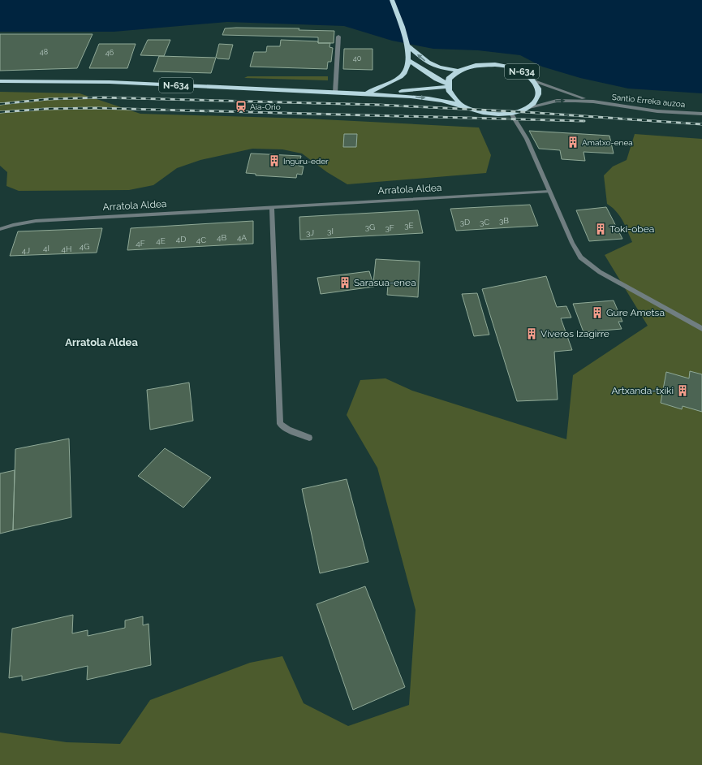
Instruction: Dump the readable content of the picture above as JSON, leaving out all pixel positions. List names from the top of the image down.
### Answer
{
  "streets": {
    "highway": ["N-634"],
    "street": ["Santio Erreka auzoa", "Arratola Aldea"]
  },
  "crossings": [
    ["N-634", "Santio Erreka auzoa"]
  ],
  "districts": ["Arratola Aldea"],
  "places": {
    "station": ["Aia-Orio"],
    "building": [
      "Amatxo-enea",
      "Inguru-eder",
      "Toki-obea",
      "Sarasua-enea",
      "Gure Ametsa",
      "Viveros Izagirre",
      "Artxanda-txiki"
    ]
  },
  "house_numbers": [
    "48",
    "46",
    "40",
    "3B",
    "3D",
    "3C",
    "3E",
    "3G",
    "3F",
    "3I",
    "3J",
    "4B",
    "4A",
    "4D",
    "4C",
    "4E",
    "4F",
    "4G",
    "4I",
    "4H",
    "4J"
  ]
}
